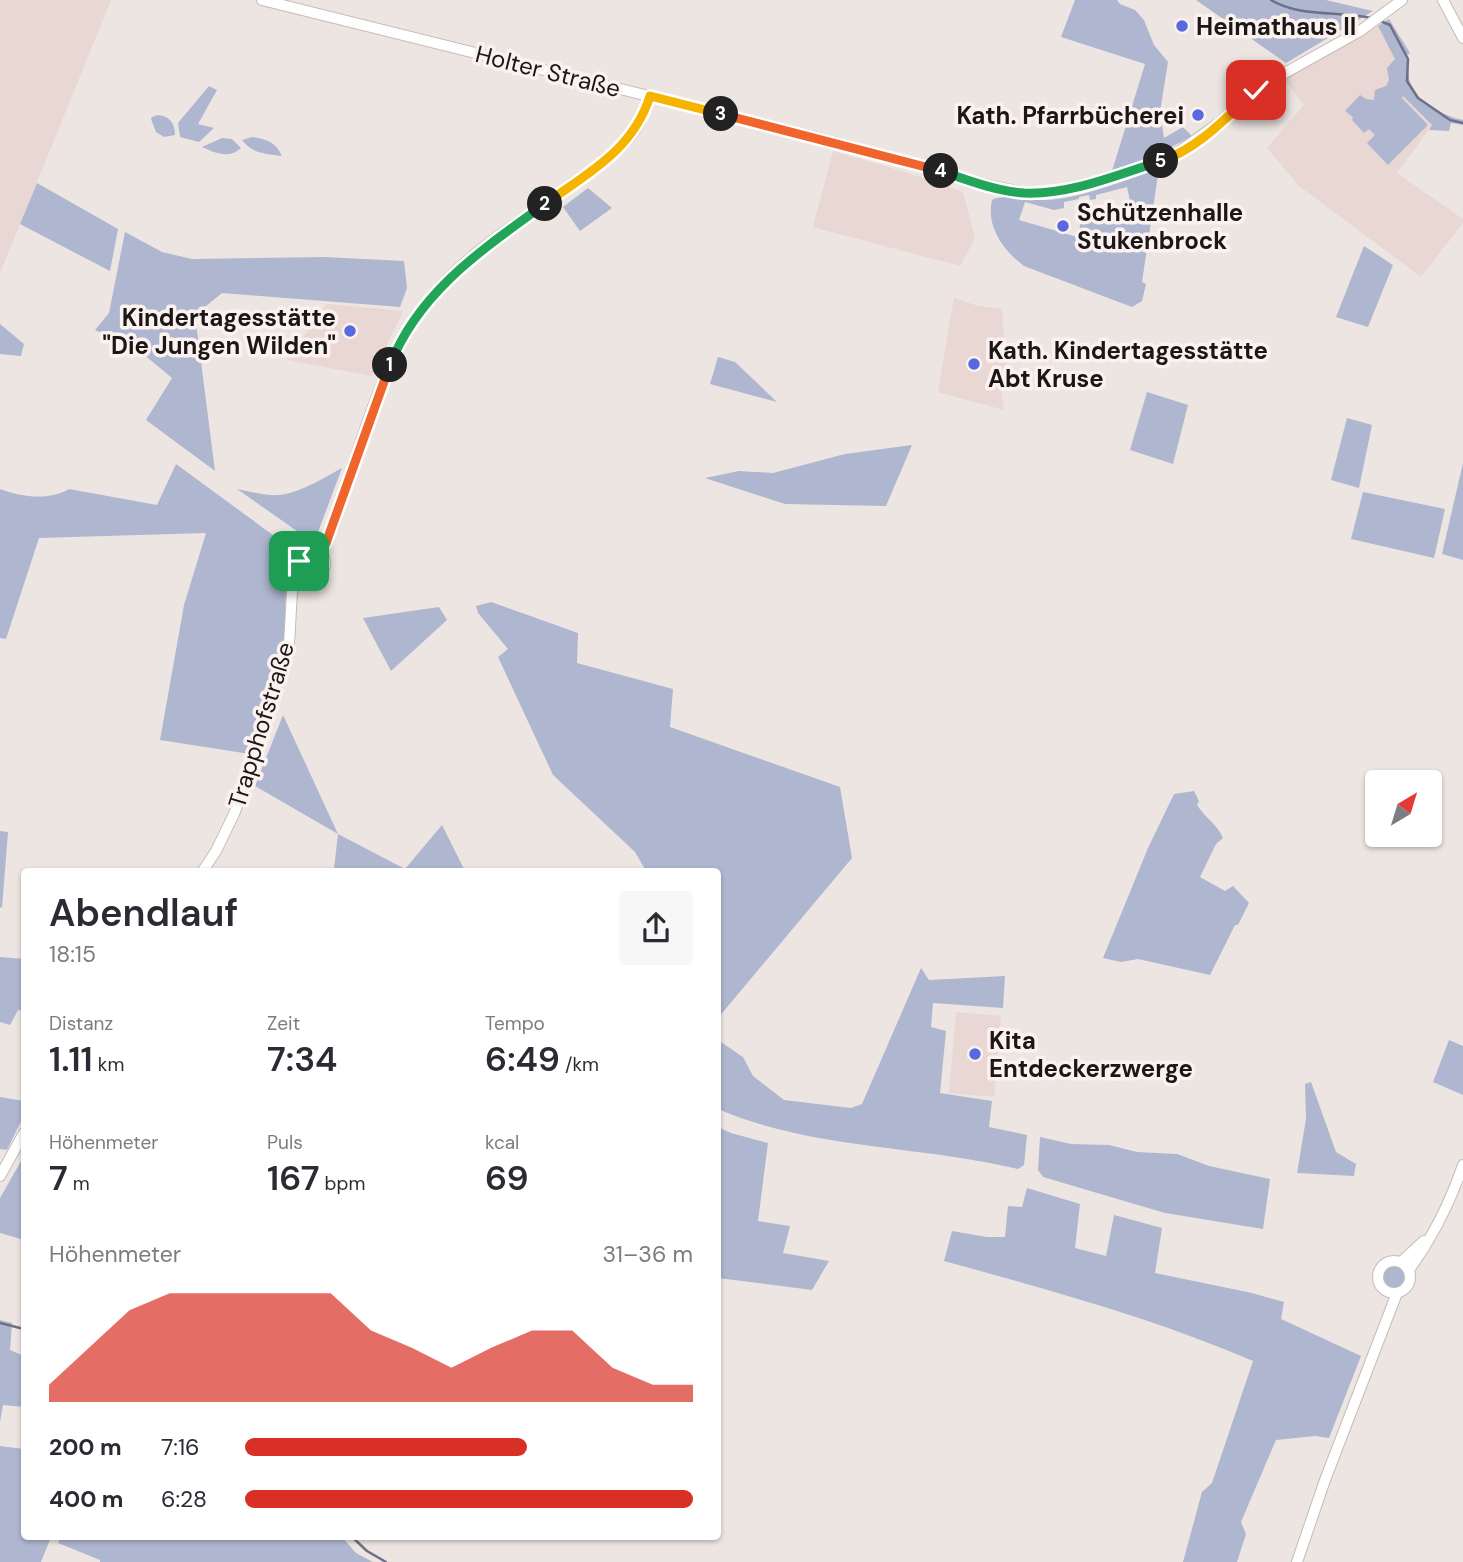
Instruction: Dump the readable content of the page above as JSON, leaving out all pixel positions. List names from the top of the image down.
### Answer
{
  "streets": {
    "street": ["Holter Straße", "Trapphofstraße"]
  },
  "places": [
    "Heimathaus II",
    "Kath. Pfarrbücherei",
    "Schützenhalle Stukenbrock",
    "Kindertagesstätte \"Die Jungen Wilden\"",
    "Kath. Kindertagesstätte Abt Kruse",
    "Kita Entdeckerzwerge"
  ],
  "north": "top right",
  "page": {
    "pins": [
      "3",
      "5",
      "4",
      "2",
      "1"
    ],
    "heading": ["Abendlauf", "18:15"],
    "stats": [
      ["Distanz", "1.11 km"],
      ["Zeit", "7:34"],
      ["Tempo", "6:49 /km"],
      ["Höhenmeter", "7 m"],
      ["Puls", "167 bpm"],
      ["kcal", "69"]
    ],
    "chart": ["Höhenmeter", "31–36 m"],
    "list": [
      {
        "name": "200 m",
        "note": "7:16"
      },
      {
        "name": "400 m",
        "note": "6:28"
      }
    ]
  }
}
